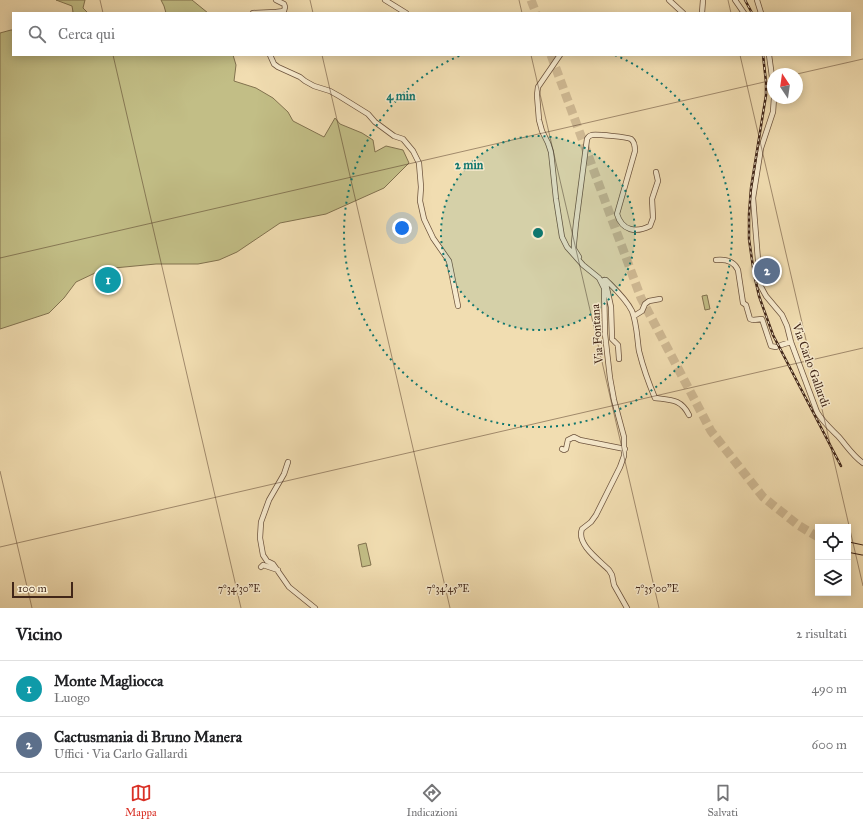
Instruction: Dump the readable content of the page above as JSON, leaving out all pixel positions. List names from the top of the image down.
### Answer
{
  "streets": {
    "street": ["Via Fontana", "Via Carlo Gallardi"]
  },
  "scale_bar": "100 m",
  "north": "top",
  "page": {
    "search": "Cerca qui",
    "pins": ["2", "1"],
    "scale": "100 m",
    "heading": ["Vicino", "2 risultati"],
    "list": [
      {
        "mark": "1",
        "name": "Monte Magliocca",
        "note": "Luogo",
        "value": "490 m"
      },
      {
        "mark": "2",
        "name": "Cactusmania di Bruno Manera",
        "note": "Uffici · Via Carlo Gallardi",
        "value": "600 m"
      }
    ],
    "nav": ["Mappa", "Indicazioni", "Salvati"]
  },
  "coordinates": ["7°34'30\"E", "7°34'45\"E", "7°35'00\"E"],
  "rings": ["4 min", "2 min"]
}
